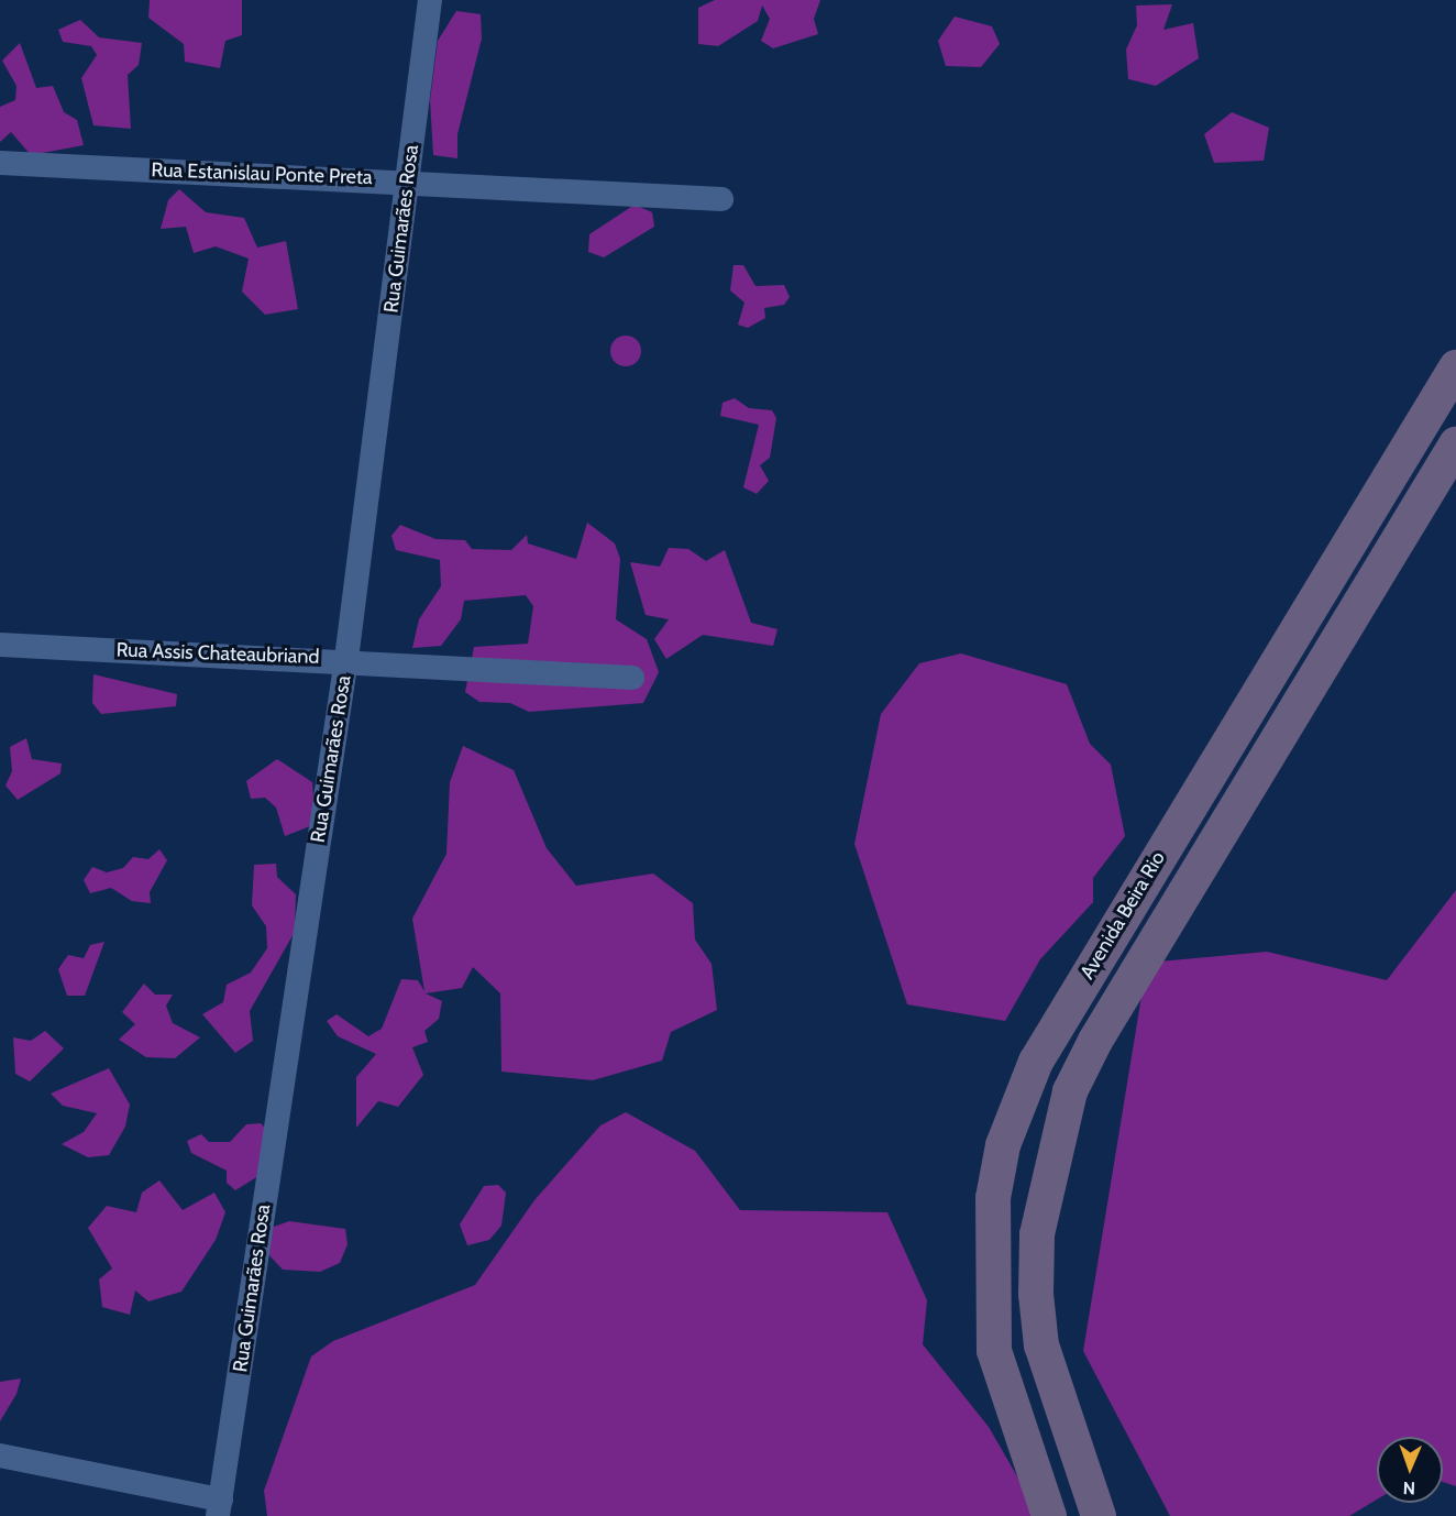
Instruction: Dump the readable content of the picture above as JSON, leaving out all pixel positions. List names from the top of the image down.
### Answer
{
  "streets": {
    "main road": ["Avenida Beira Rio"],
    "street": ["Rua Estanislau Ponte Preta", "Rua Guimarães Rosa", "Rua Assis Chateaubriand"]
  },
  "crossings": [
    ["Rua Estanislau Ponte Preta", "Rua Guimarães Rosa"],
    ["Rua Guimarães Rosa", "Rua Assis Chateaubriand"]
  ],
  "north": "bottom"
}
